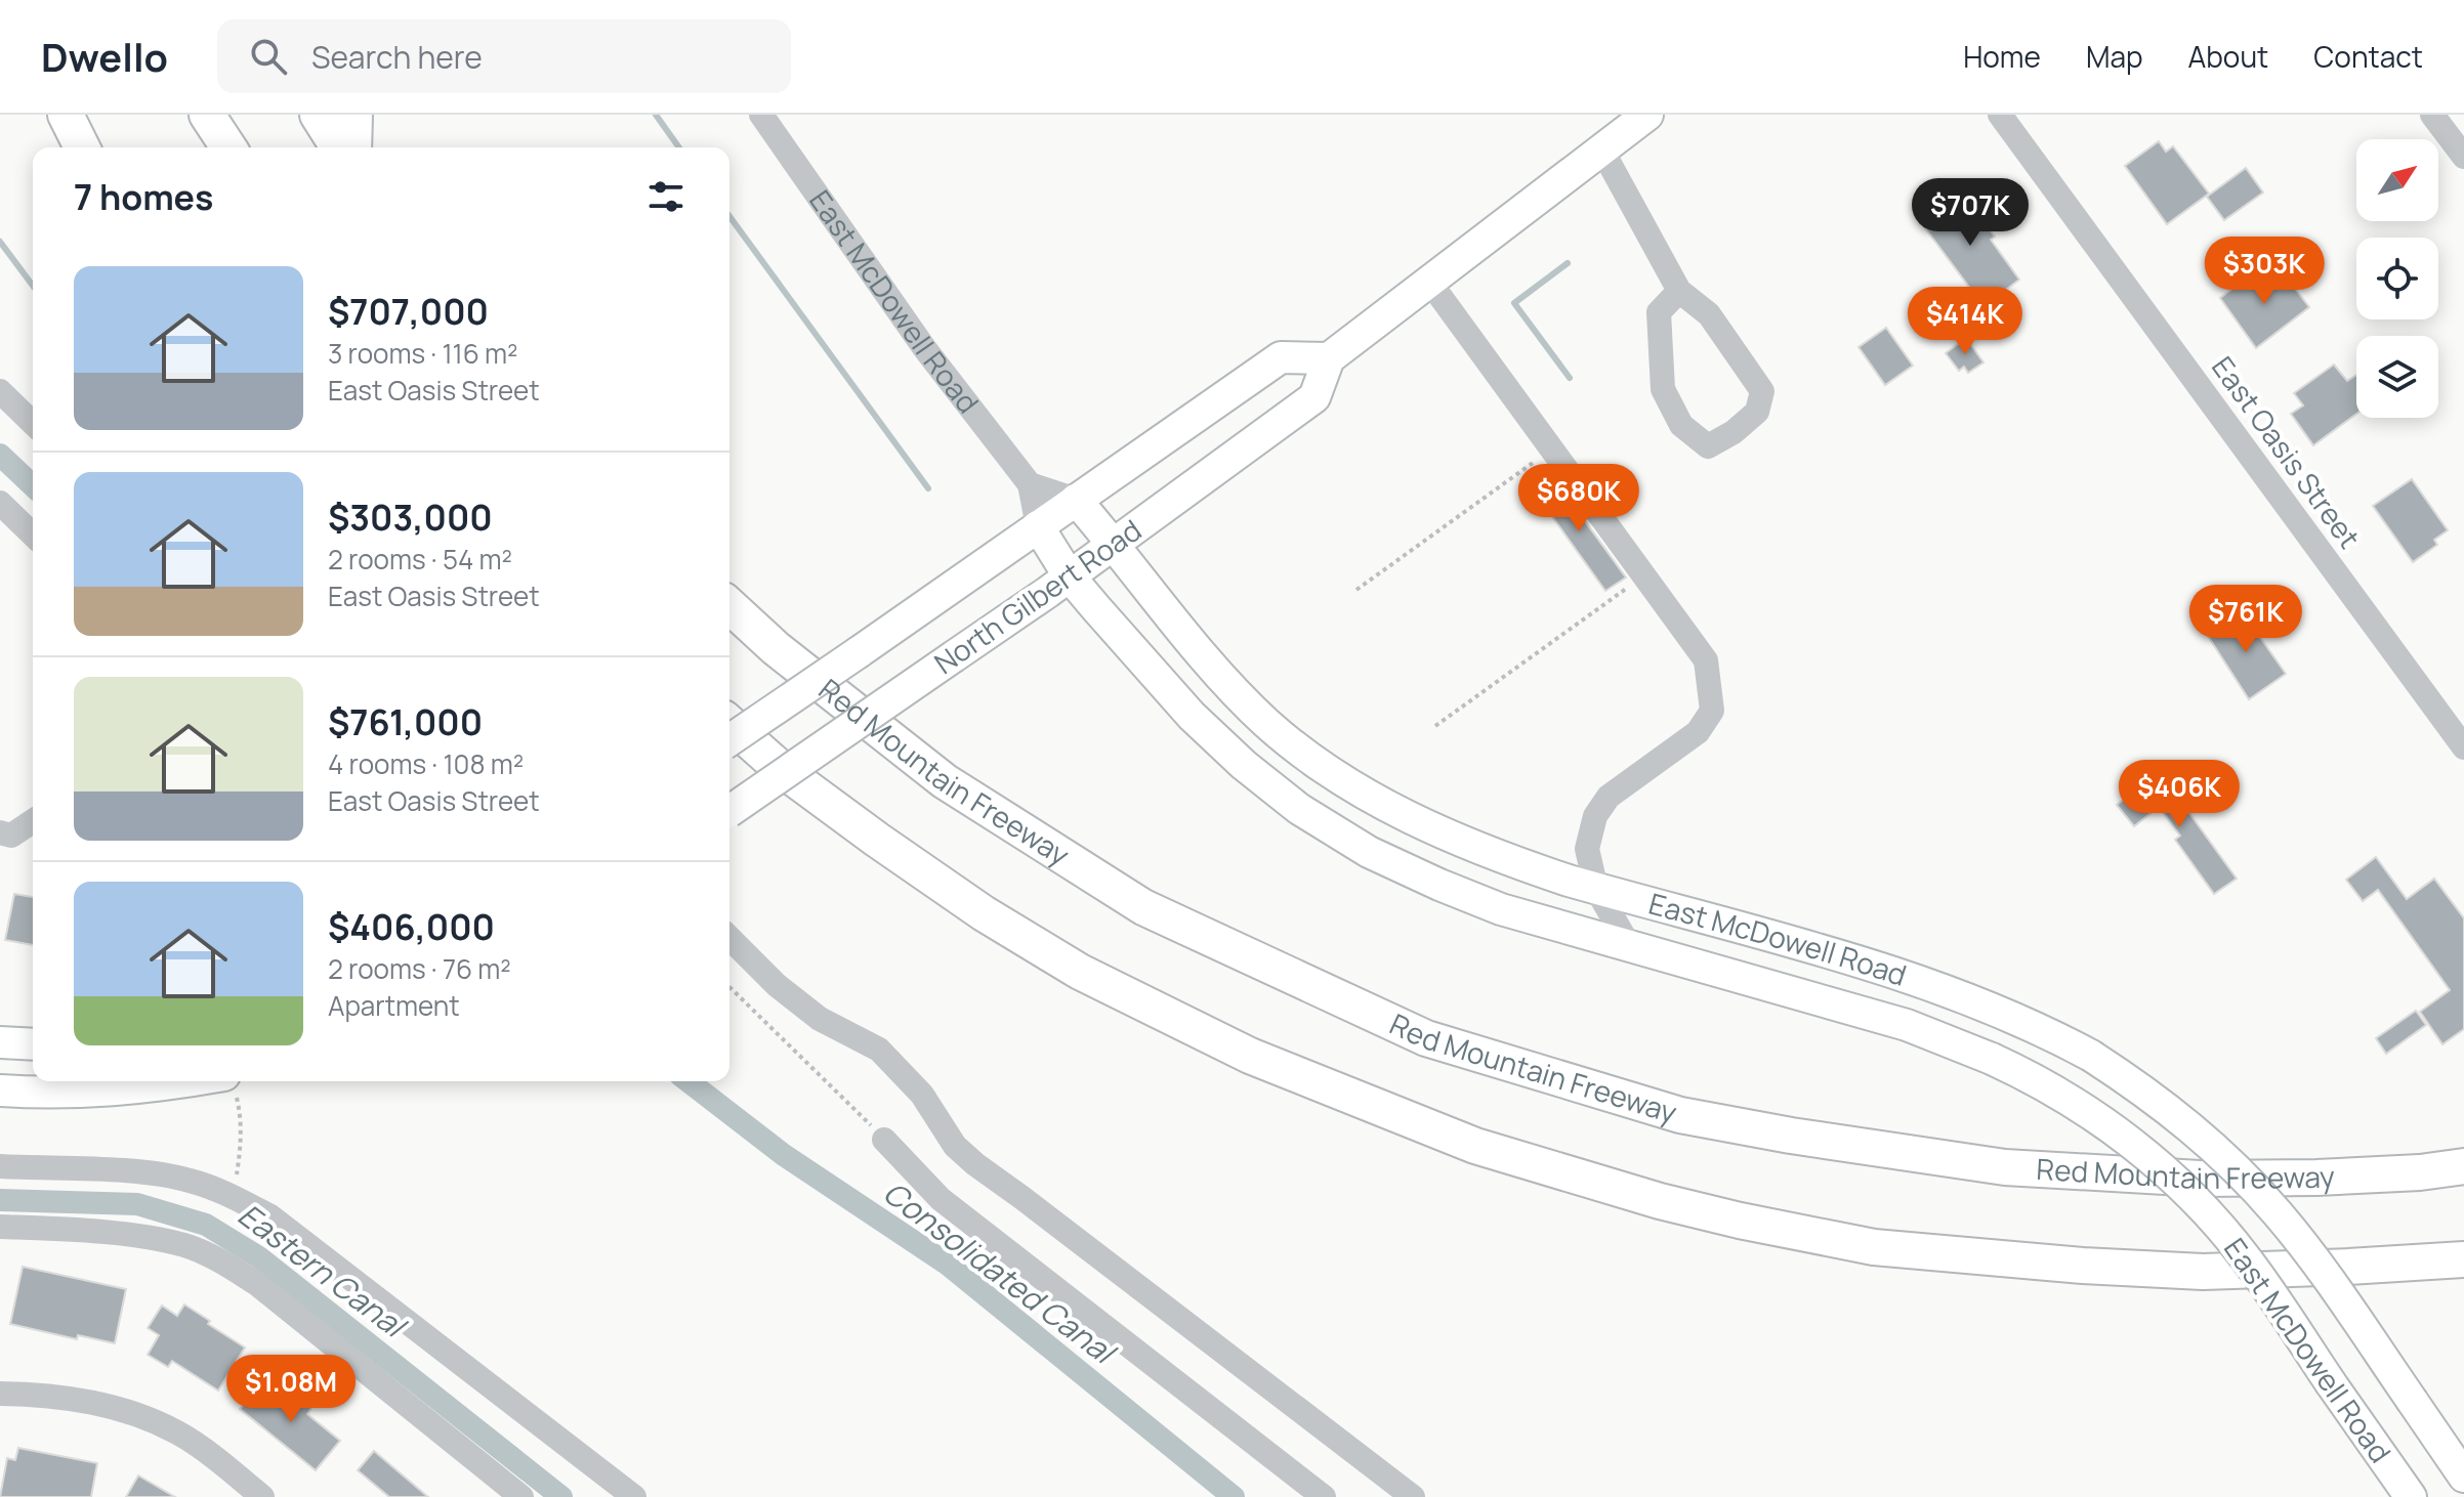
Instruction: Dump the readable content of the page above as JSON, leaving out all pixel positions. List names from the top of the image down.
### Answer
{
  "streets": {
    "highway": ["Red Mountain Freeway"],
    "main road": ["East McDowell Road", "North Gilbert Road"],
    "street": ["East Oasis Street"]
  },
  "crossings": [
    ["East McDowell Road", "North Gilbert Road"]
  ],
  "water": ["Eastern Canal", "Consolidated Canal"],
  "north": "top right",
  "page": {
    "header": "Dwello",
    "search": "Search here",
    "nav": [
      "Home",
      "Map",
      "About",
      "Contact"
    ],
    "heading": "7 homes",
    "price": [
      "$707K",
      "$303K",
      "$414K",
      "$680K",
      "$761K",
      "$406K",
      "$1.08M"
    ],
    "list": [
      {
        "name": "$707,000",
        "note": "3 rooms · 116 m² · East Oasis Street"
      },
      {
        "name": "$303,000",
        "note": "2 rooms · 54 m² · East Oasis Street"
      },
      {
        "name": "$761,000",
        "note": "4 rooms · 108 m² · East Oasis Street"
      },
      {
        "name": "$406,000",
        "note": "2 rooms · 76 m² · Apartment"
      }
    ]
  }
}
